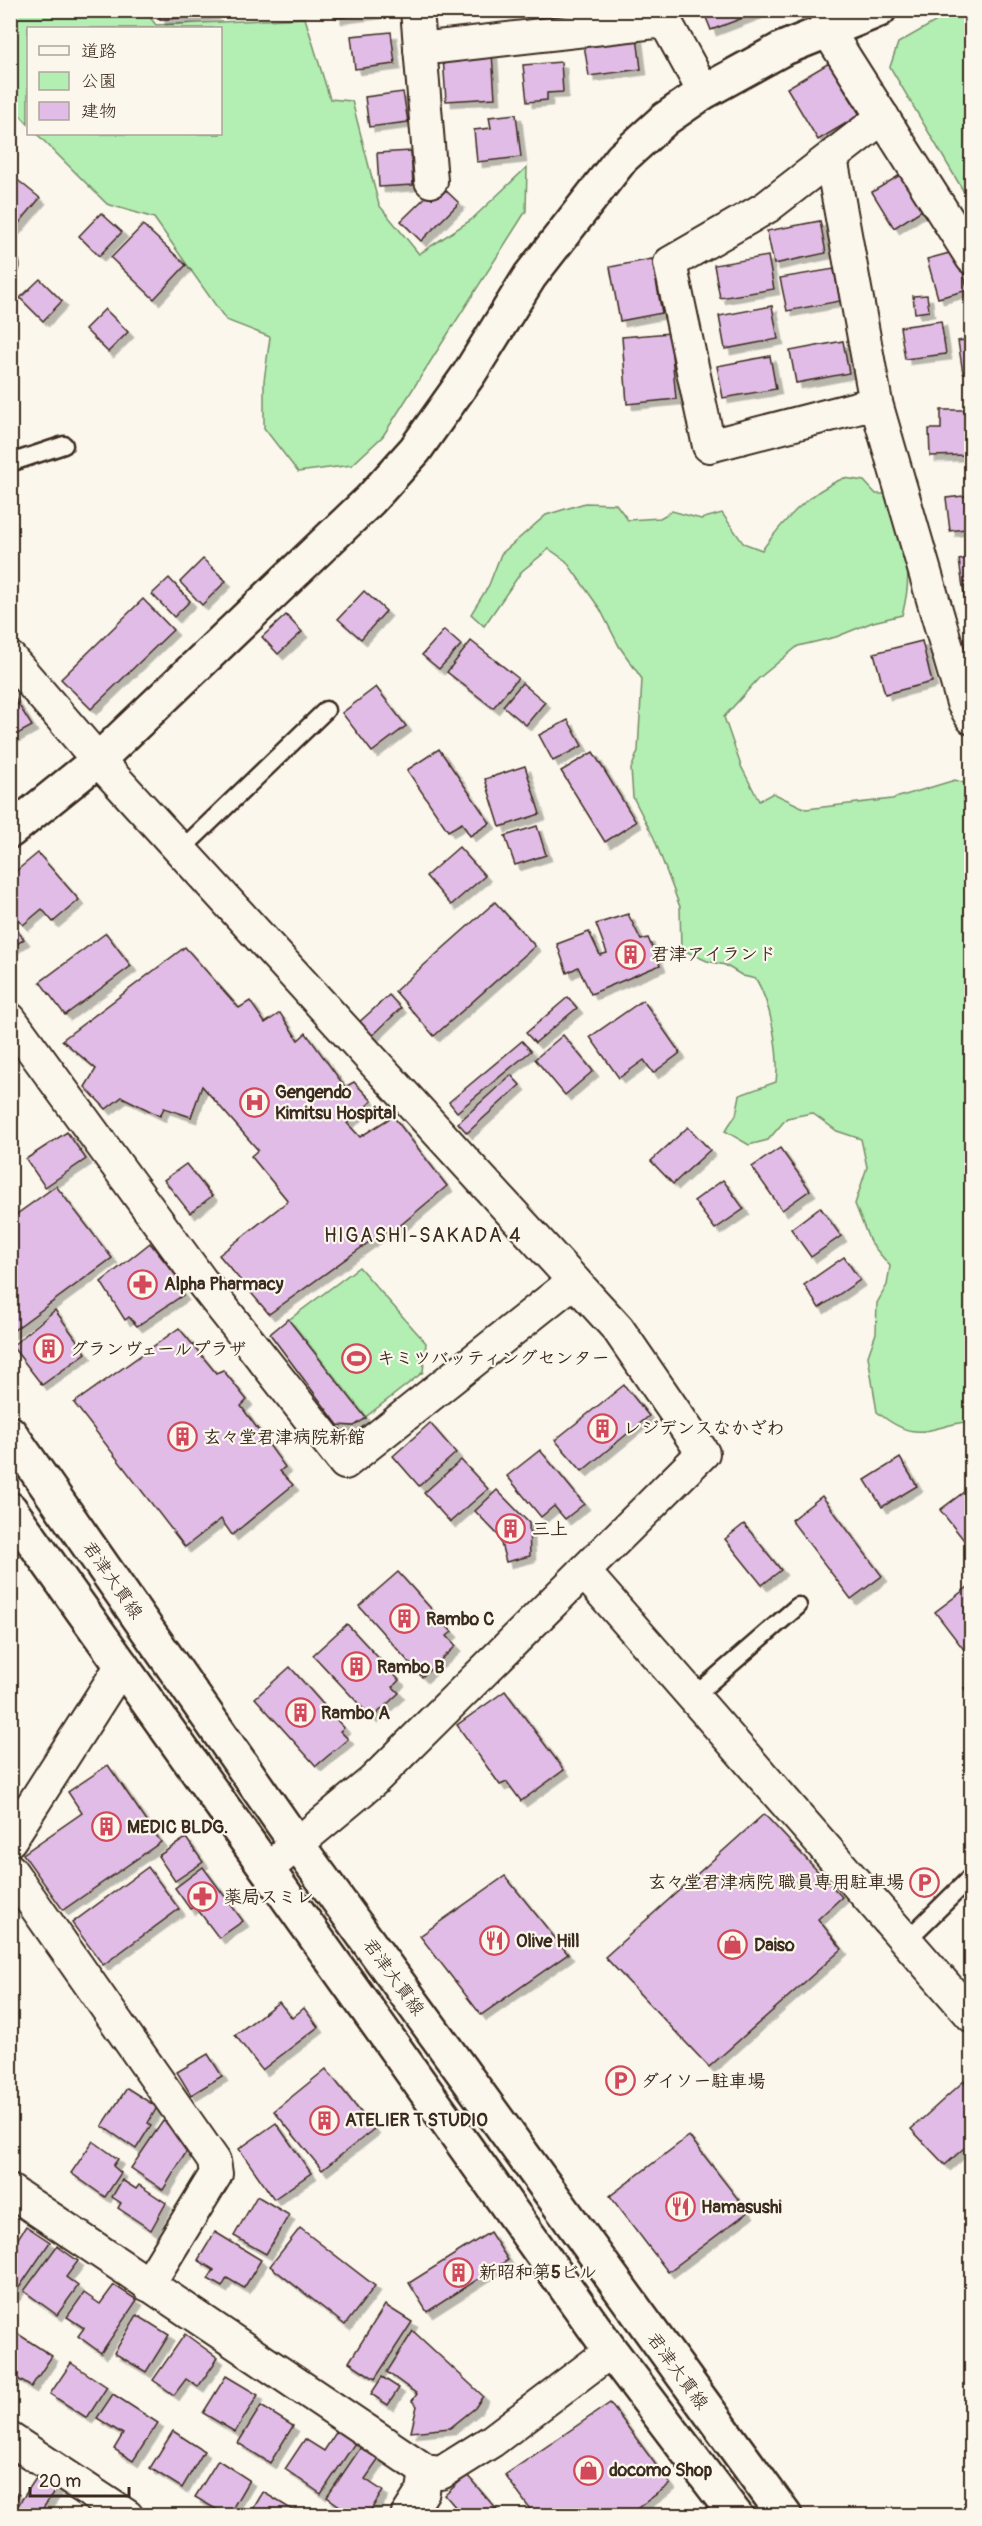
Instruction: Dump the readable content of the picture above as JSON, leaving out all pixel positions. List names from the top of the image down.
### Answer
{
  "streets": {
    "main road": ["君津大貫線"]
  },
  "districts": ["HIGASHI-SAKADA 4"],
  "places": {
    "building": [
      "君津アイランド",
      "グランヴェールプラザ",
      "レジデンスなかざわ",
      "玄々堂君津病院新館",
      "三上",
      "Rambo C",
      "Rambo B",
      "Rambo A",
      "MEDIC BLDG.",
      "ATELIER T STUDIO",
      "新昭和第5ビル"
    ],
    "hospital": ["Gengendo Kimitsu Hospital"],
    "pharmacy": ["Alpha Pharmacy", "薬局スミレ"],
    "sports": ["キミツバッティングセンター"],
    "parking": ["玄々堂君津病院 職員専用駐車場", "ダイソー駐車場"],
    "restaurant": ["Olive Hill", "Hamasushi"],
    "shop": ["Daiso", "docomo Shop"]
  },
  "legend": ["道路", "公園", "建物"],
  "scale_bar": "20 m"
}
